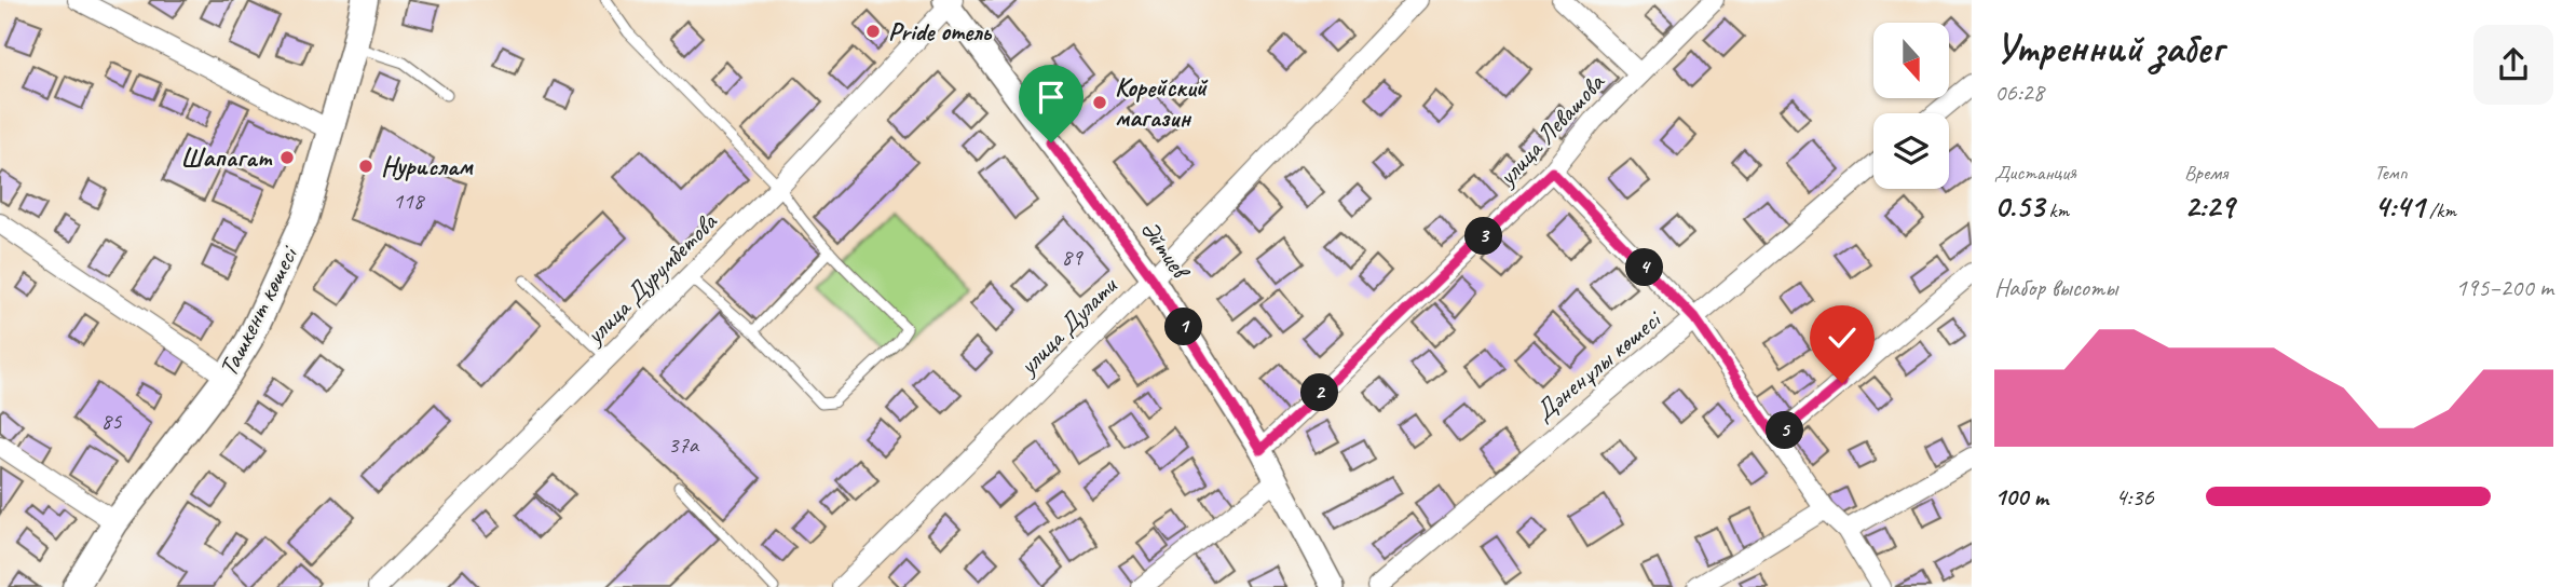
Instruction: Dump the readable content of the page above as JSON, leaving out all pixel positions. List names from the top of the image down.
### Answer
{
  "streets": {
    "main road": ["Ташкент көшесі"],
    "street": [
      "улица Левашова",
      "Әйтиев",
      "улица Дурумбетова",
      "улица Дулати",
      "Дәненұлы көшесі"
    ]
  },
  "crossings": [
    ["улица Левашова", "Әйтиев"],
    ["Әйтиев", "улица Дурумбетова"],
    ["Әйтиев", "улица Дулати"]
  ],
  "places": [
    "Pride отель",
    "Корейский магазин",
    "Шапагат",
    "Нурислам"
  ],
  "house_numbers": [
    "118",
    "89",
    "85",
    "37а"
  ],
  "north": "bottom",
  "page": {
    "heading": ["Утренний забег", "06:28"],
    "stats": [
      ["Дистанция", "0.53 km"],
      ["Время", "2:29"],
      ["Темп", "4:41 /km"]
    ],
    "pins": [
      "3",
      "4",
      "1",
      "2",
      "5"
    ],
    "chart": ["Набор высоты", "195–200 m"],
    "list": [
      {
        "name": "100 m",
        "note": "4:36"
      }
    ]
  }
}
